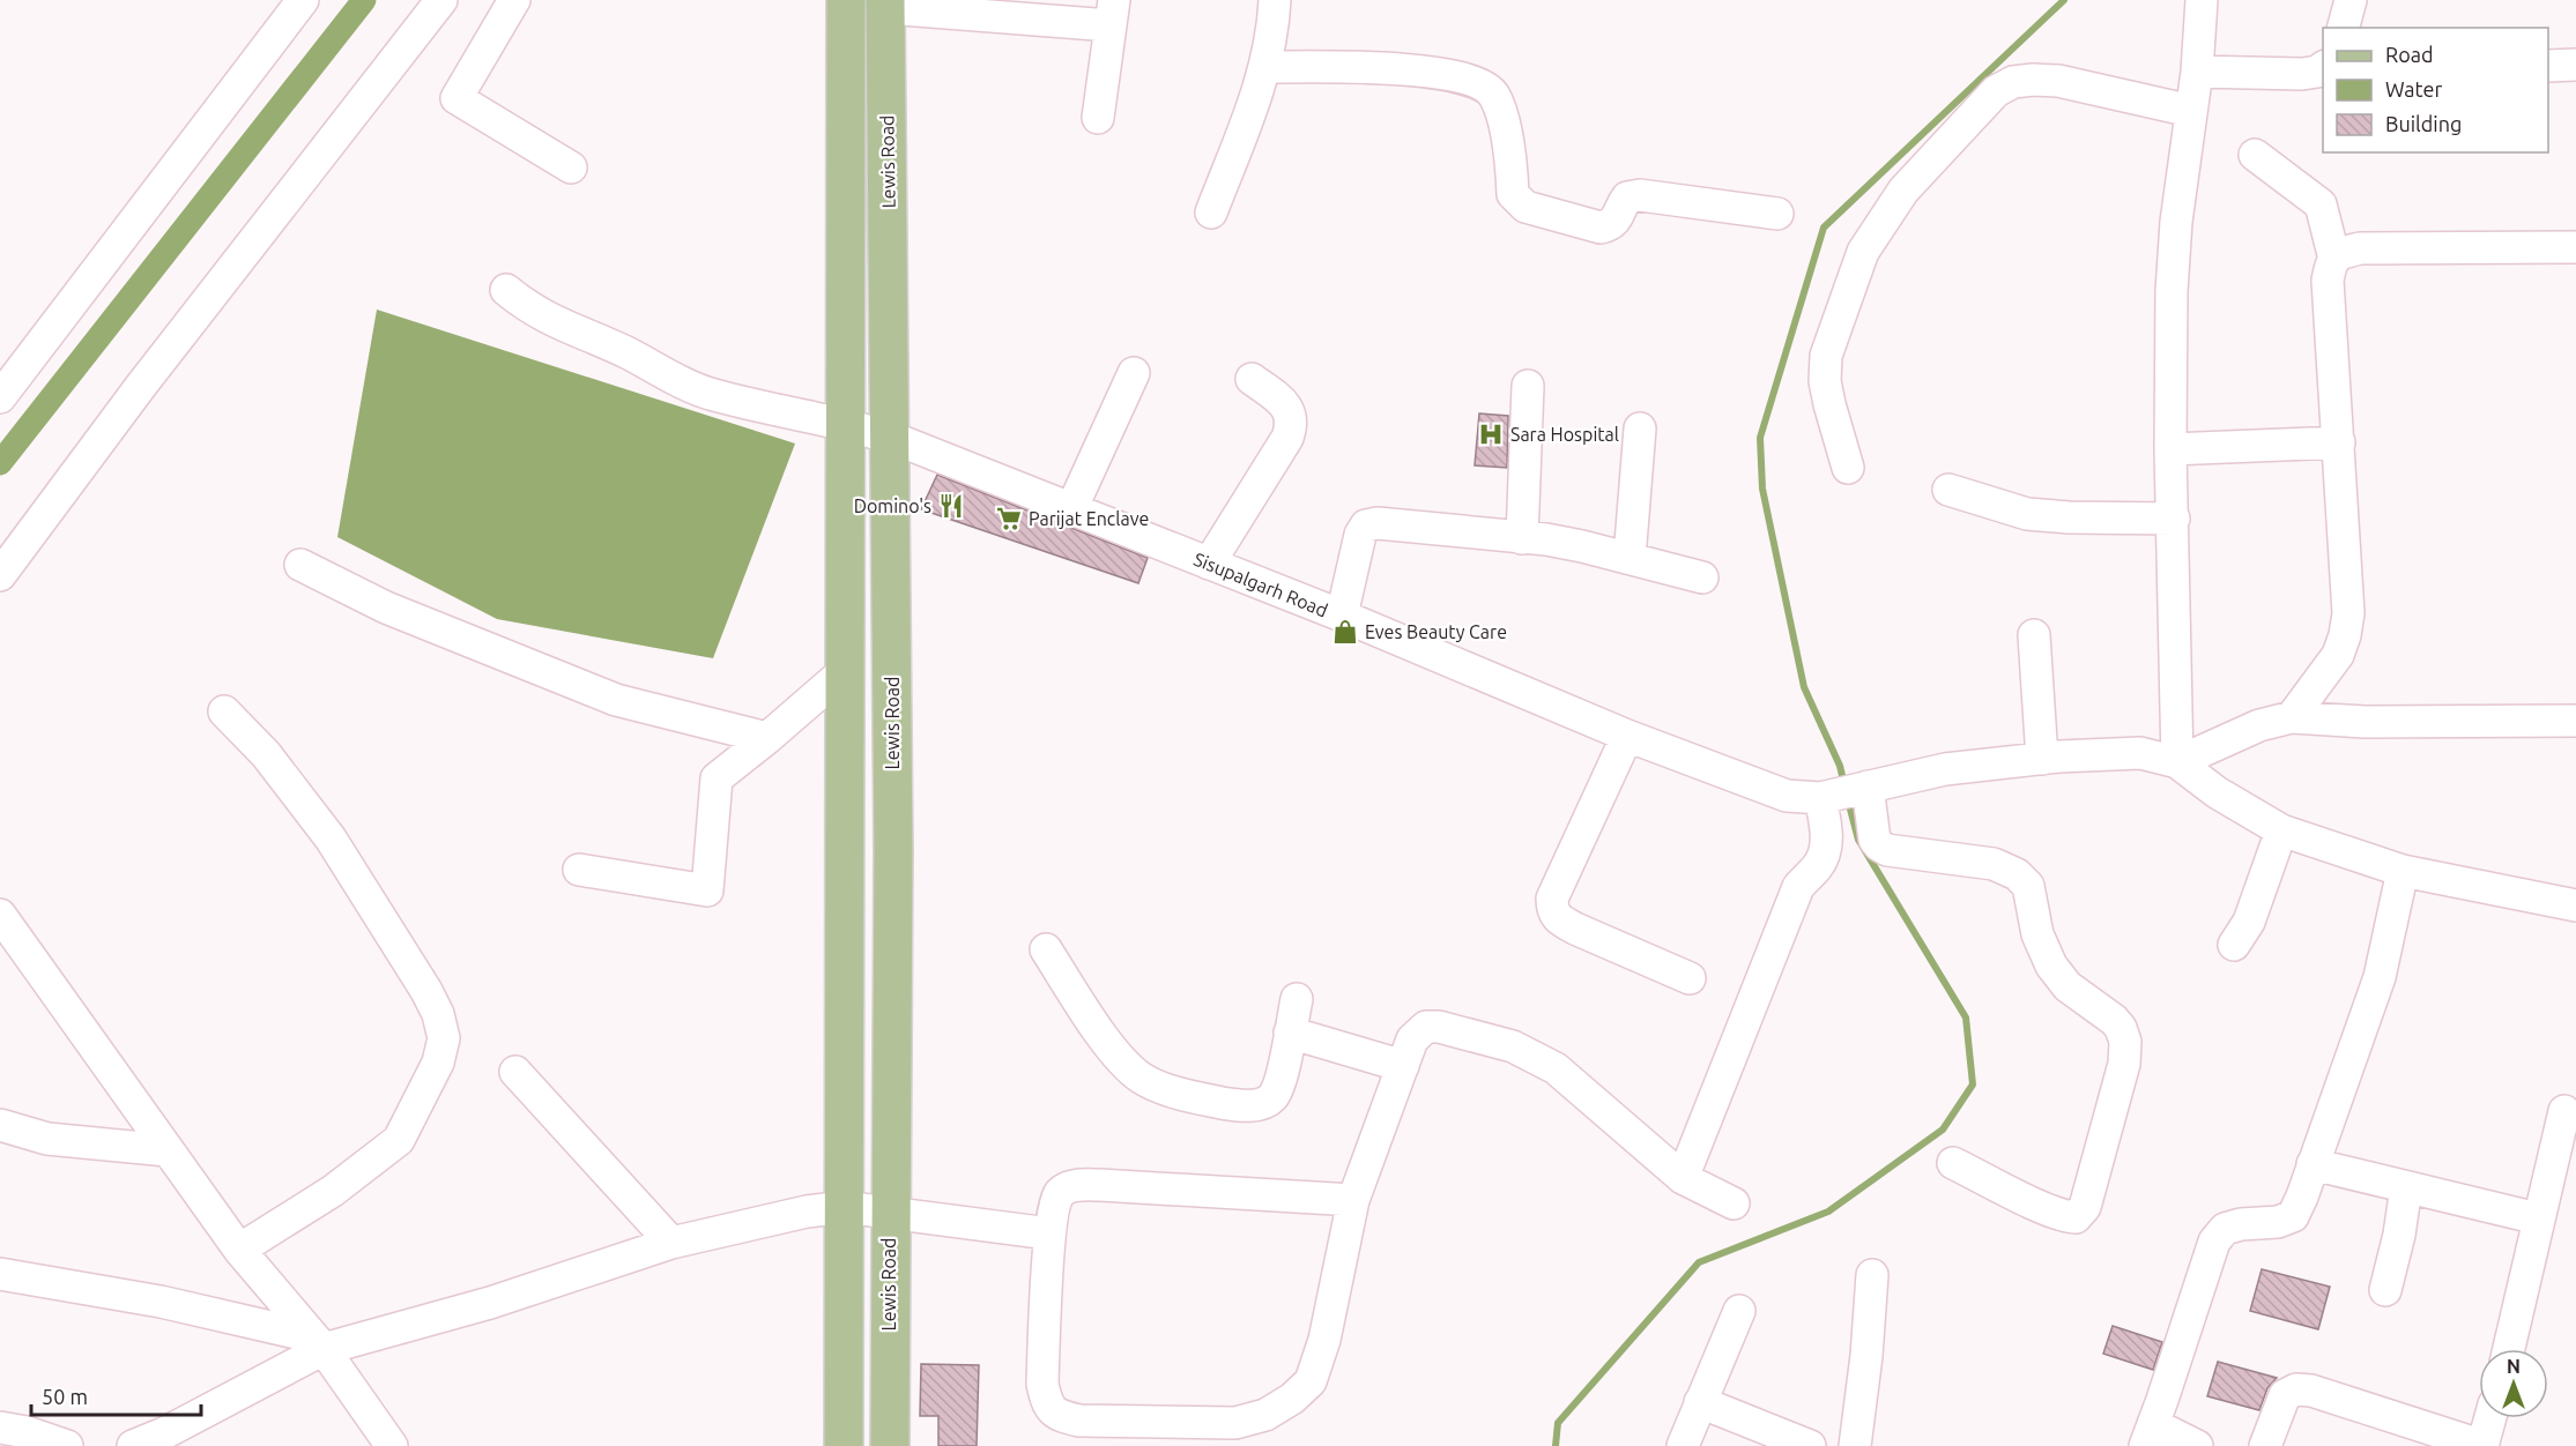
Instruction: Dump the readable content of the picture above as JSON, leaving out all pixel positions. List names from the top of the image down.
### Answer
{
  "streets": {
    "main road": ["Lewis Road"],
    "street": ["Sisupalgarh Road"]
  },
  "crossings": [
    ["Lewis Road", "Sisupalgarh Road"]
  ],
  "places": {
    "hospital": ["Sara Hospital"],
    "restaurant": ["Domino's"],
    "supermarket": ["Parijat Enclave"],
    "shop": ["Eves Beauty Care"]
  },
  "legend": ["Road", "Water", "Building"],
  "scale_bar": "50 m",
  "north": "top"
}
